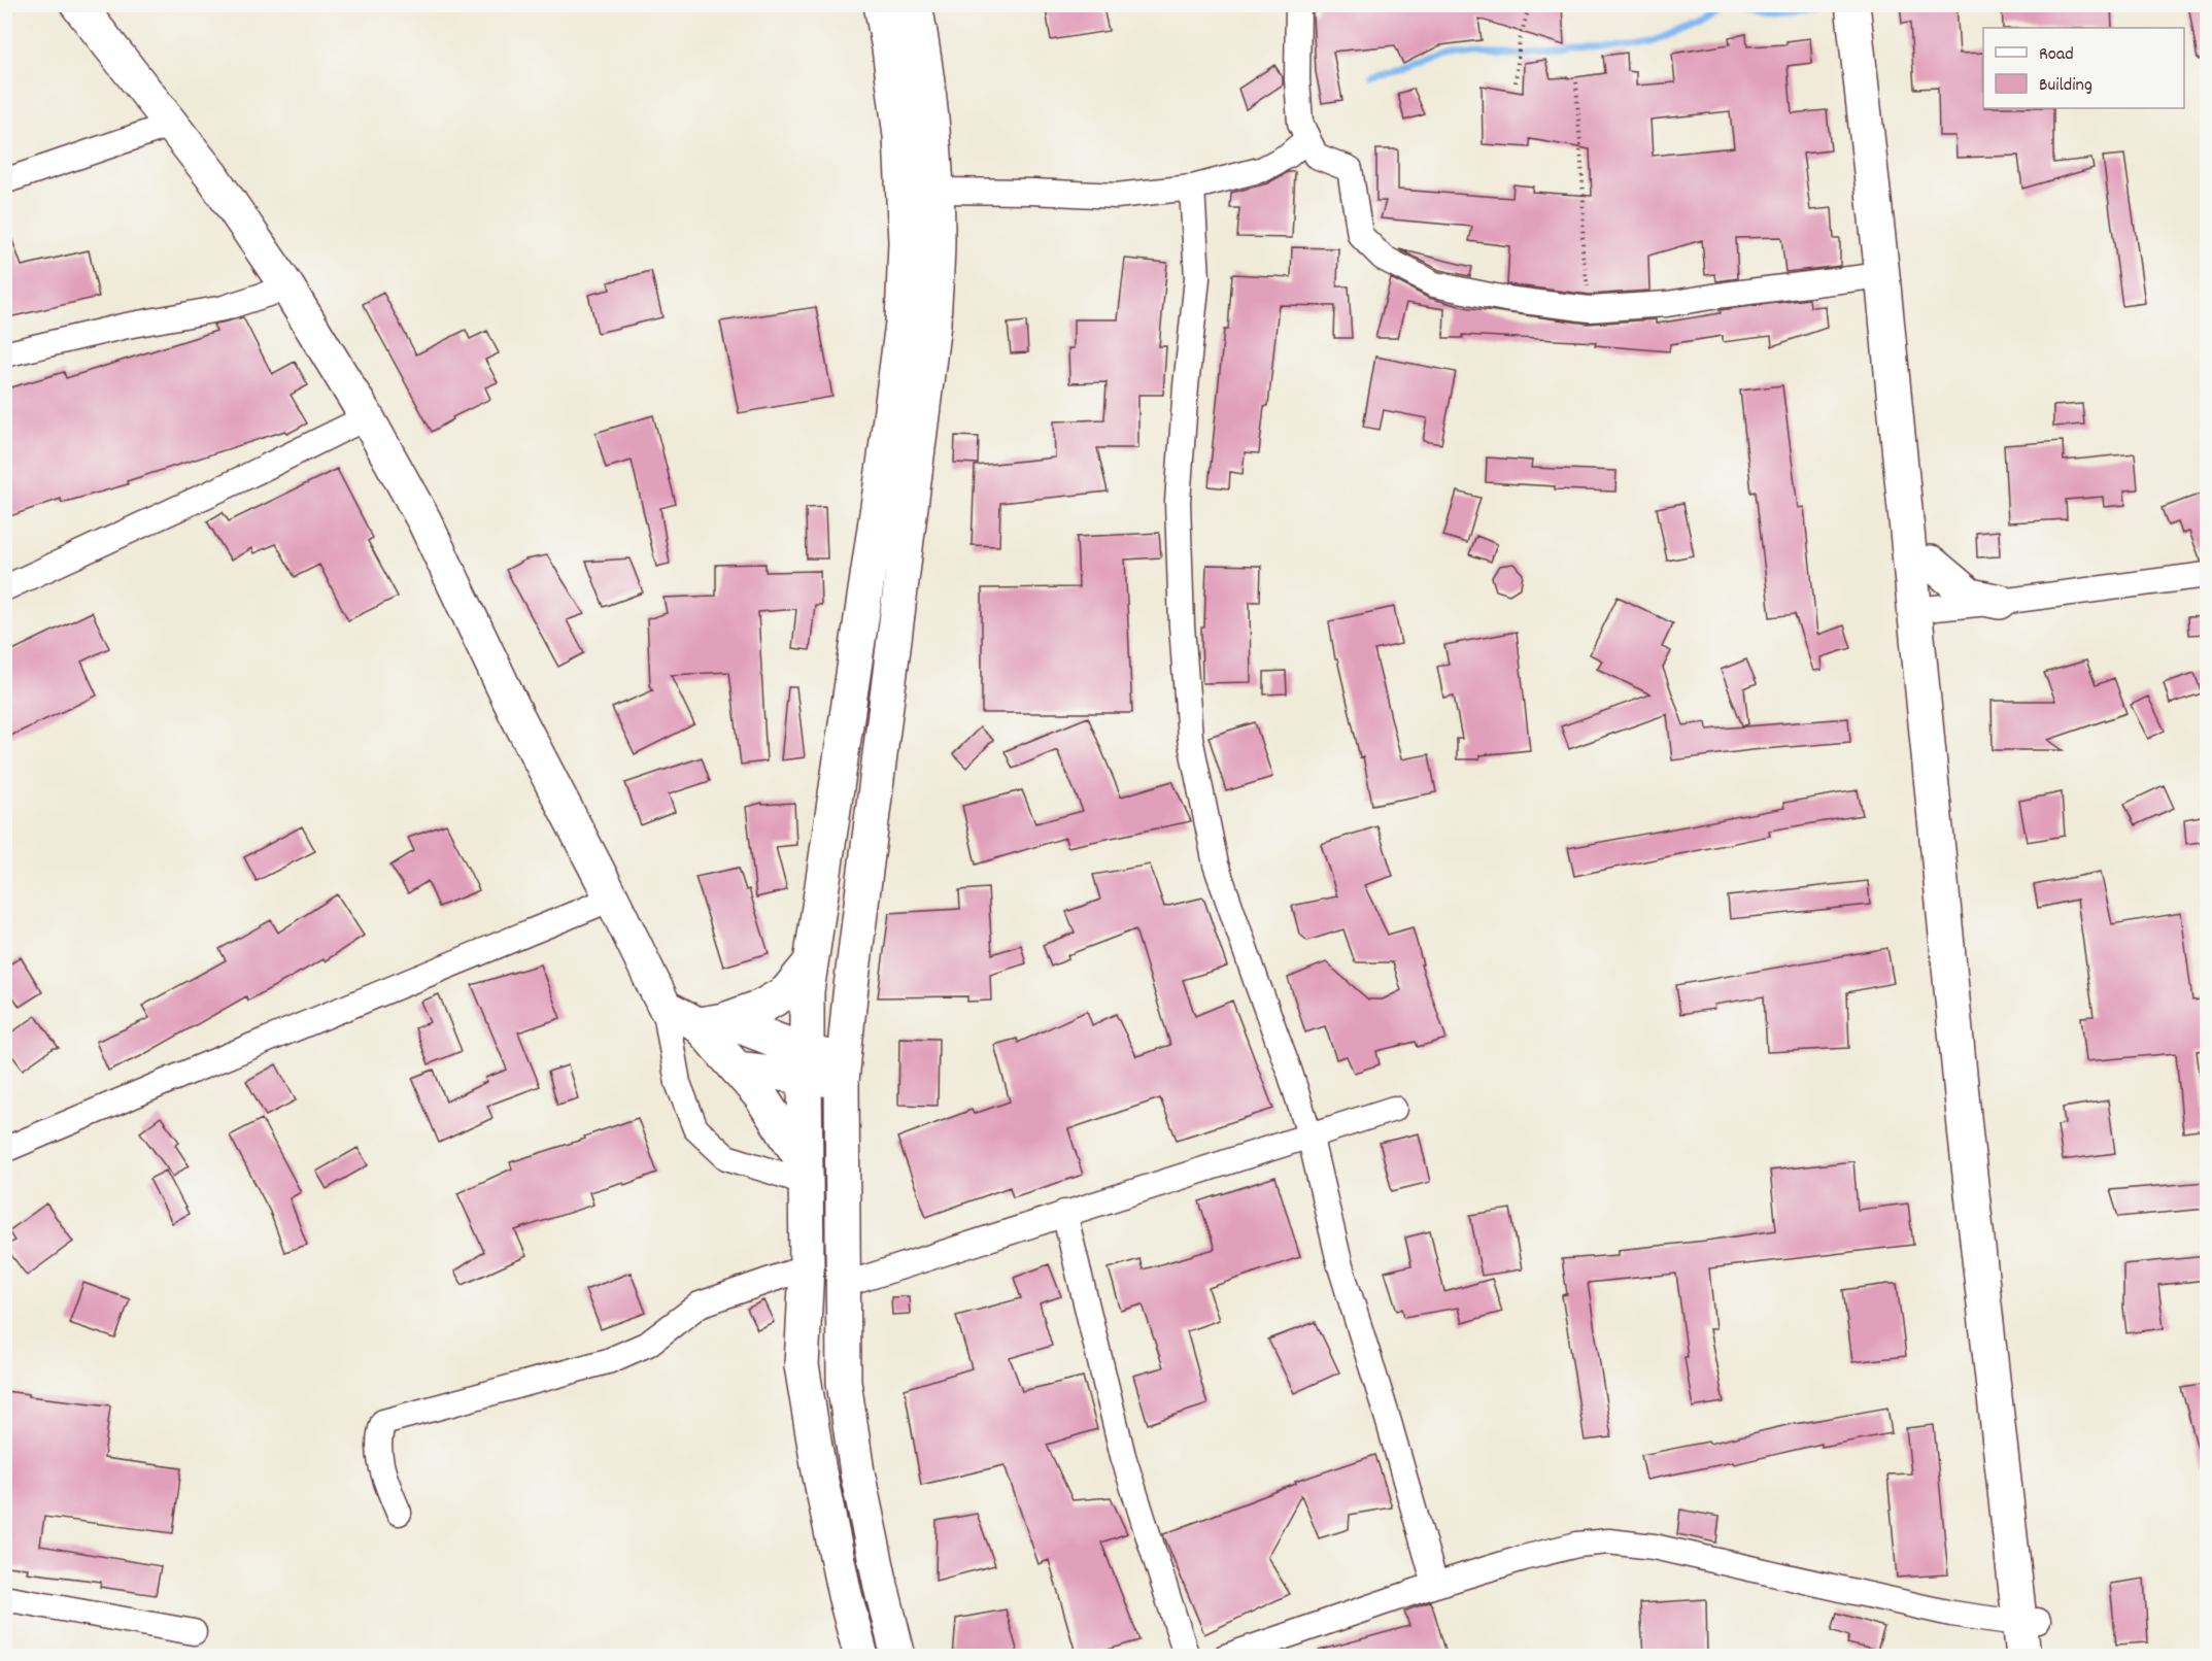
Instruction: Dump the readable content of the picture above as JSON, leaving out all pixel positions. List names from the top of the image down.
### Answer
{
  "legend": ["Road", "Building"]
}
